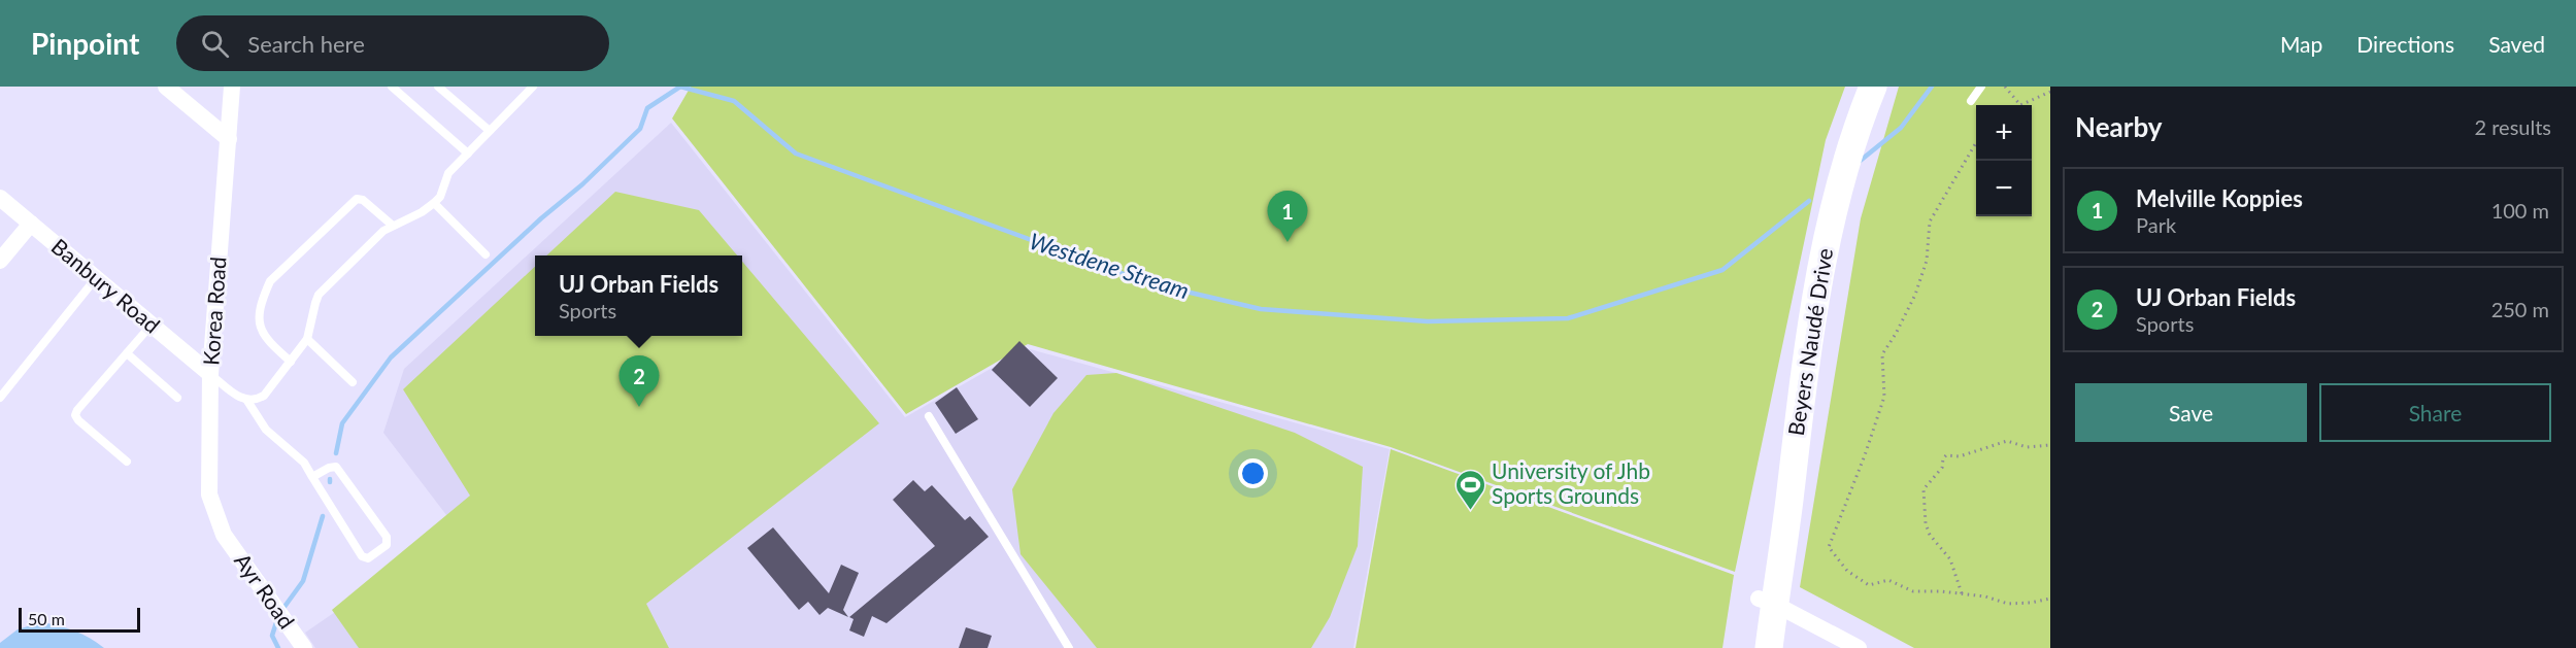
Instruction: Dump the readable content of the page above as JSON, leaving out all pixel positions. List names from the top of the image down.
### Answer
{
  "streets": {
    "main road": ["Beyers Naudé Drive"],
    "street": ["Banbury Road", "Korea Road", "Ayr Road"]
  },
  "crossings": [
    ["Banbury Road", "Korea Road"],
    ["Korea Road", "Ayr Road"]
  ],
  "water": ["Westdene Stream"],
  "places": {
    "sports": ["University of Jhb Sports Grounds"]
  },
  "scale_bar": "50 m",
  "page": {
    "header": "Pinpoint",
    "search": "Search here",
    "nav": ["Map", "Directions", "Saved"],
    "heading": ["Nearby", "2 results"],
    "map_buttons": ["+", "−"],
    "list": [
      {
        "mark": "1",
        "name": "Melville Koppies",
        "note": "Park",
        "value": "100 m"
      },
      {
        "mark": "2",
        "name": "UJ Orban Fields",
        "note": "Sports",
        "value": "250 m"
      }
    ],
    "pins": ["1", "2"],
    "popup": ["UJ Orban Fields", "Sports"],
    "buttons": ["Save", "Share"],
    "scale": "50 m"
  }
}
